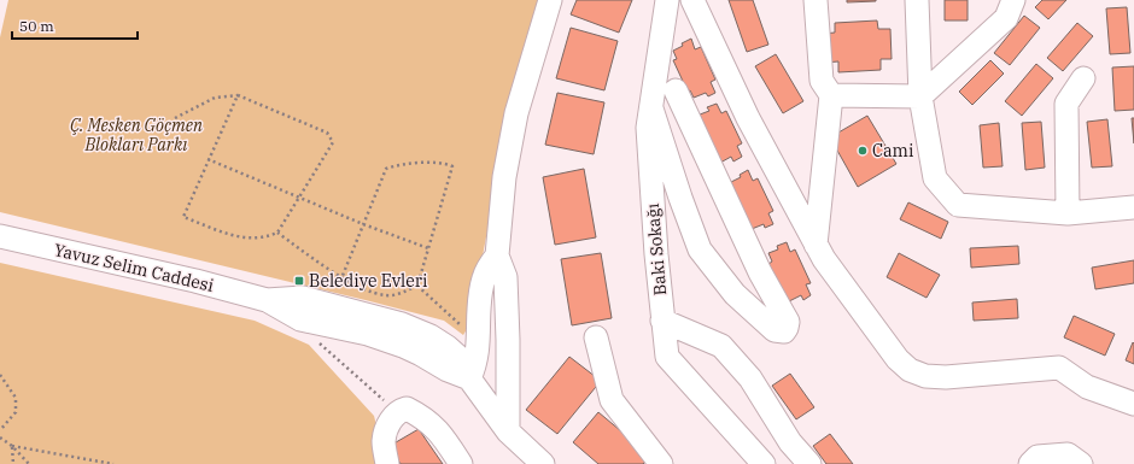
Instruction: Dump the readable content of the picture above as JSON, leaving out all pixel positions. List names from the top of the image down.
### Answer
{
  "streets": {
    "street": ["Baki Sokağı", "Yavuz Selim Caddesi"]
  },
  "parks": ["Ç. Mesken Göçmen Blokları Parkı"],
  "places": {
    "other": ["Cami"],
    "transit": ["Belediye Evleri"]
  },
  "scale_bar": "50 m"
}
